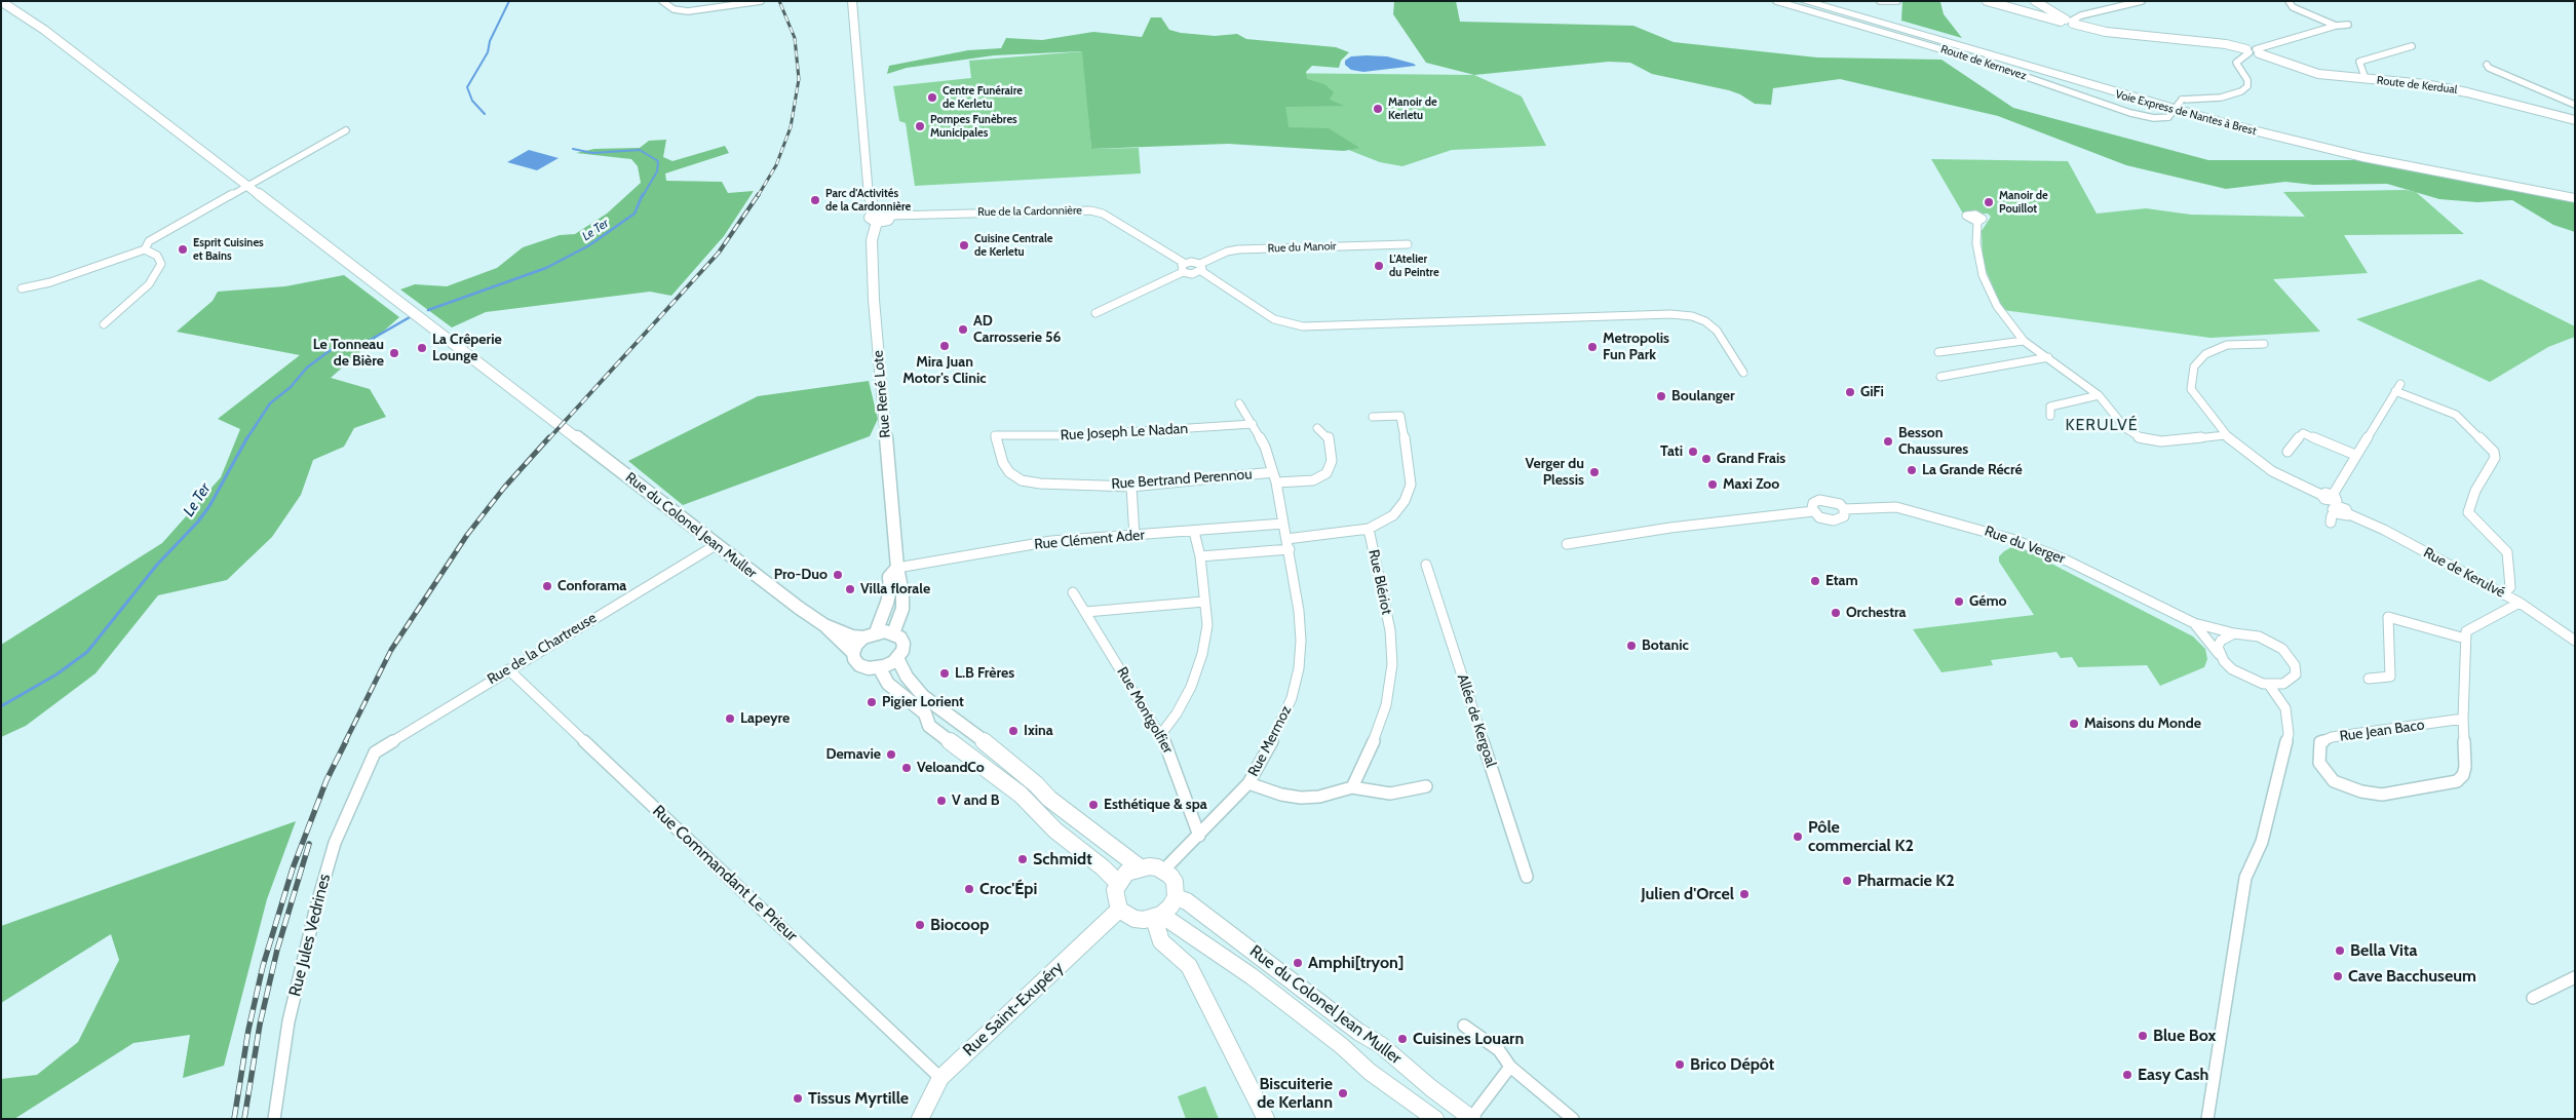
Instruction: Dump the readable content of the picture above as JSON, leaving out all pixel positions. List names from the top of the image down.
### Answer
{
  "streets": {
    "highway": ["Voie Express de Nantes à Brest"],
    "main road": [
      "Route de Kerdual",
      "Rue René Lote",
      "Rue du Colonel Jean Muller",
      "Rue Saint-Exupéry"
    ],
    "street": [
      "Route de Kernevez",
      "Rue de la Cardonnière",
      "Rue du Manoir",
      "Rue Joseph Le Nadan",
      "Rue Bertrand Perennou",
      "Rue Clément Ader",
      "Rue du Verger",
      "Rue de Kerulvé",
      "Rue Blériot",
      "Rue de la Chartreuse",
      "Rue Montgolfier",
      "Allée de Kergoal",
      "Rue Jean Baco",
      "Rue Mermoz",
      "Rue Commandant Le Prieur",
      "Rue Jules Vedrines"
    ]
  },
  "crossings": [
    ["Route de Kernevez", "Route de Kerdual"],
    ["Rue René Lote", "Rue du Colonel Jean Muller"],
    ["Rue René Lote", "Rue Clément Ader"],
    ["Rue Joseph Le Nadan", "Rue Bertrand Perennou"],
    ["Rue Joseph Le Nadan", "Rue Mermoz"],
    ["Rue Bertrand Perennou", "Rue Mermoz"],
    ["Rue du Colonel Jean Muller", "Rue de la Chartreuse"],
    ["Rue du Colonel Jean Muller", "Rue Mermoz"],
    ["Rue du Colonel Jean Muller", "Rue Saint-Exupéry"],
    ["Rue Clément Ader", "Rue Mermoz"],
    ["Rue de la Chartreuse", "Rue Commandant Le Prieur"],
    ["Rue de la Chartreuse", "Rue Jules Vedrines"],
    ["Rue Montgolfier", "Rue Mermoz"],
    ["Rue Mermoz", "Rue Saint-Exupéry"],
    ["Rue Commandant Le Prieur", "Rue Saint-Exupéry"]
  ],
  "districts": ["KERULVÉ"],
  "water": ["Le Ter"],
  "places": [
    "Centre Funéraire de Kerletu",
    "Manoir de Kerletu",
    "Pompes Funèbres Municipales",
    "Parc d'Activités de la Cardonnière",
    "Manoir de Pouillot",
    "Cuisine Centrale de Kerletu",
    "Esprit Cuisines et Bains",
    "L'Atelier du Peintre",
    "AD Carrosserie 56",
    "Mira Juan Motor's Clinic",
    "Metropolis Fun Park",
    "La Crêperie Lounge",
    "Le Tonneau de Bière",
    "GiFi",
    "Boulanger",
    "Besson Chaussures",
    "Tati",
    "Grand Frais",
    "La Grande Récré",
    "Verger du Plessis",
    "Maxi Zoo",
    "Pro-Duo",
    "Etam",
    "Conforama",
    "Villa florale",
    "Gémo",
    "Orchestra",
    "Botanic",
    "L.B Frères",
    "Pigier Lorient",
    "Lapeyre",
    "Maisons du Monde",
    "Ixina",
    "Demavie",
    "VeloandCo",
    "V and B",
    "Esthétique & spa",
    "Pôle commercial K2",
    "Schmidt",
    "Pharmacie K2",
    "Croc'Épi",
    "Julien d'Orcel",
    "Biocoop",
    "Bella Vita",
    "Amphi[tryon]",
    "Cave Bacchuseum",
    "Blue Box",
    "Cuisines Louarn",
    "Brico Dépôt",
    "Easy Cash",
    "Biscuiterie de Kerlann",
    "Tissus Myrtille"
  ]
}
